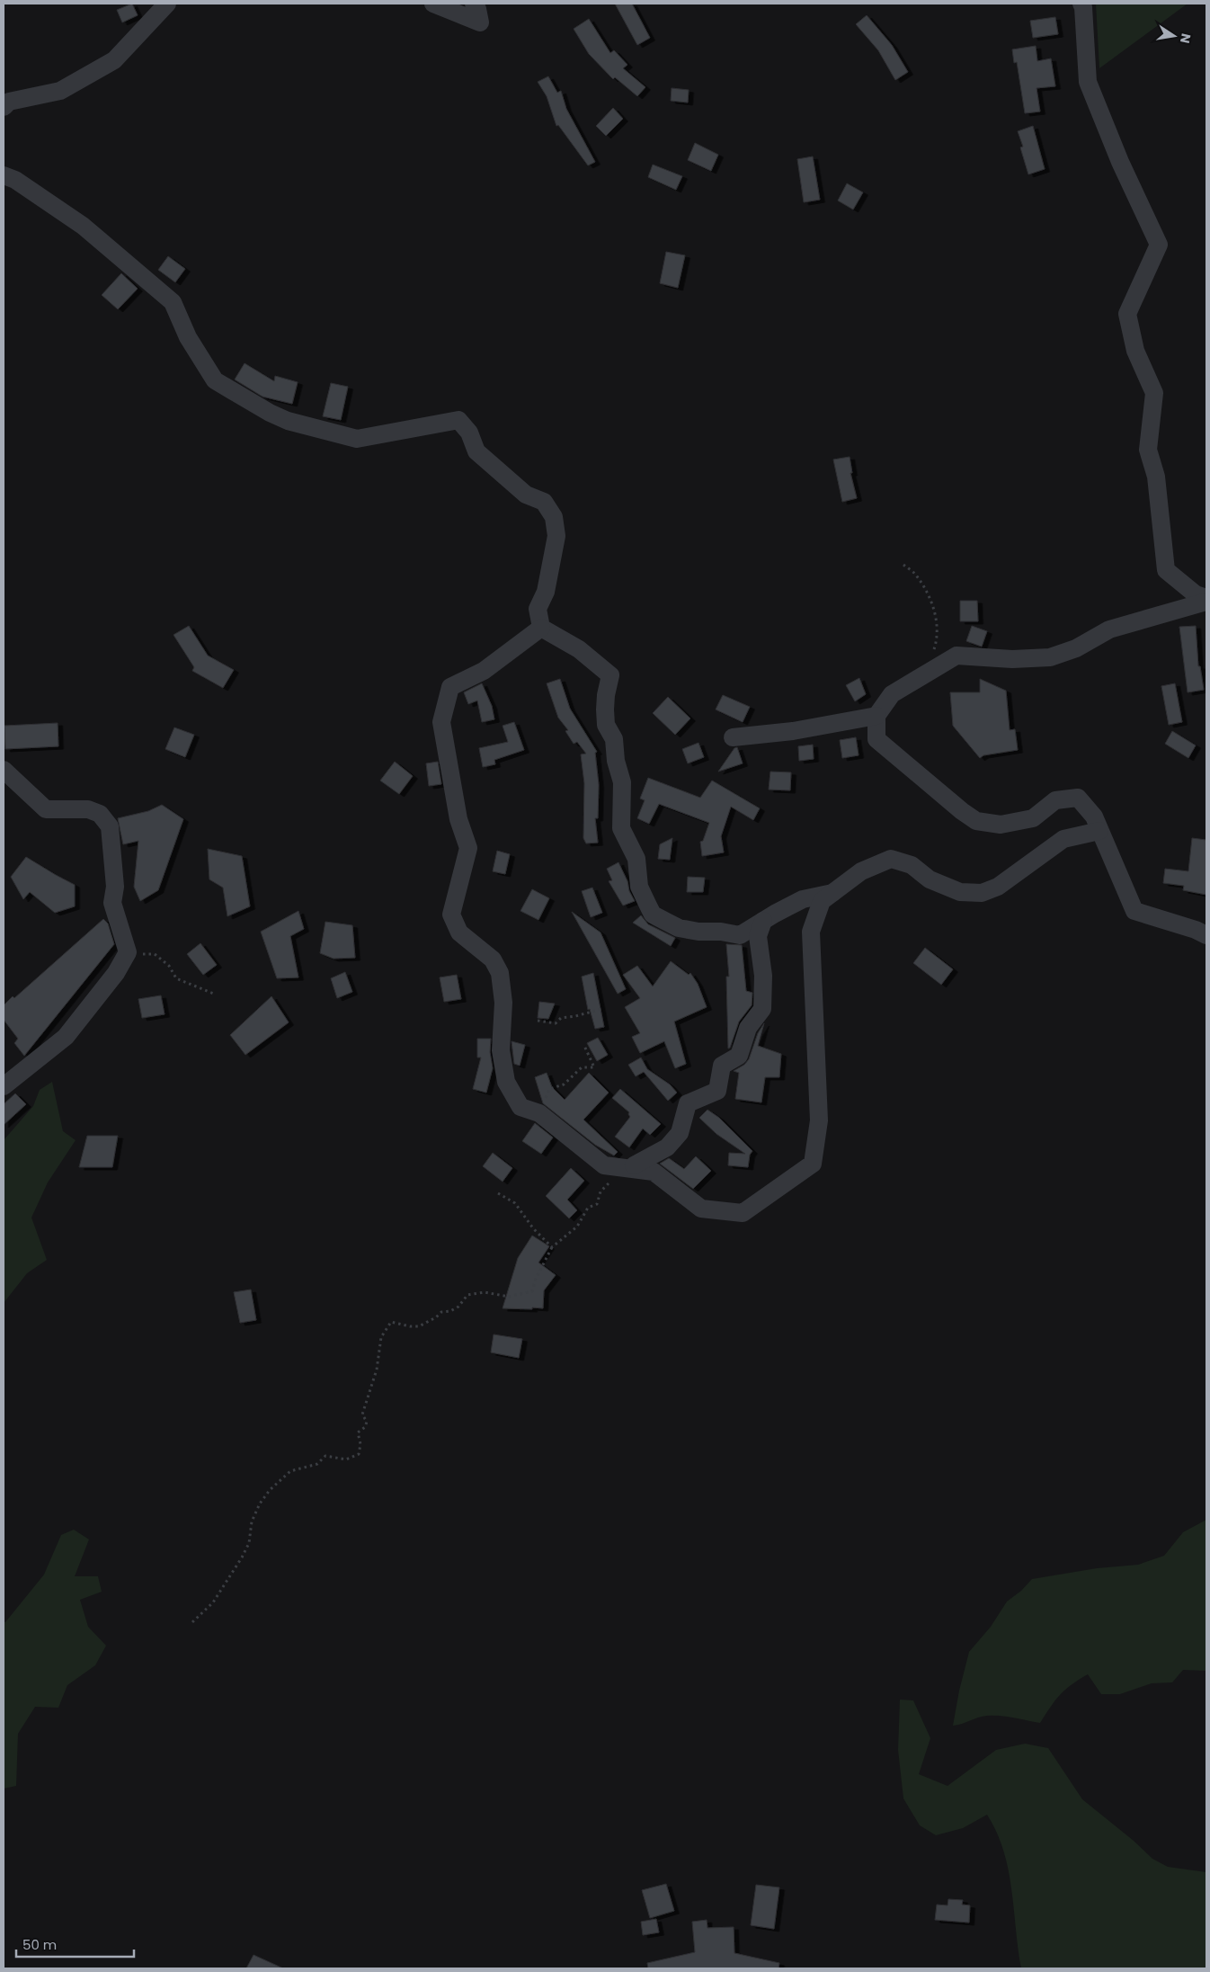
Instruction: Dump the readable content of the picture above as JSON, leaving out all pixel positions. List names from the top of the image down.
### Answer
{
  "scale_bar": "50 m",
  "north": "right"
}
